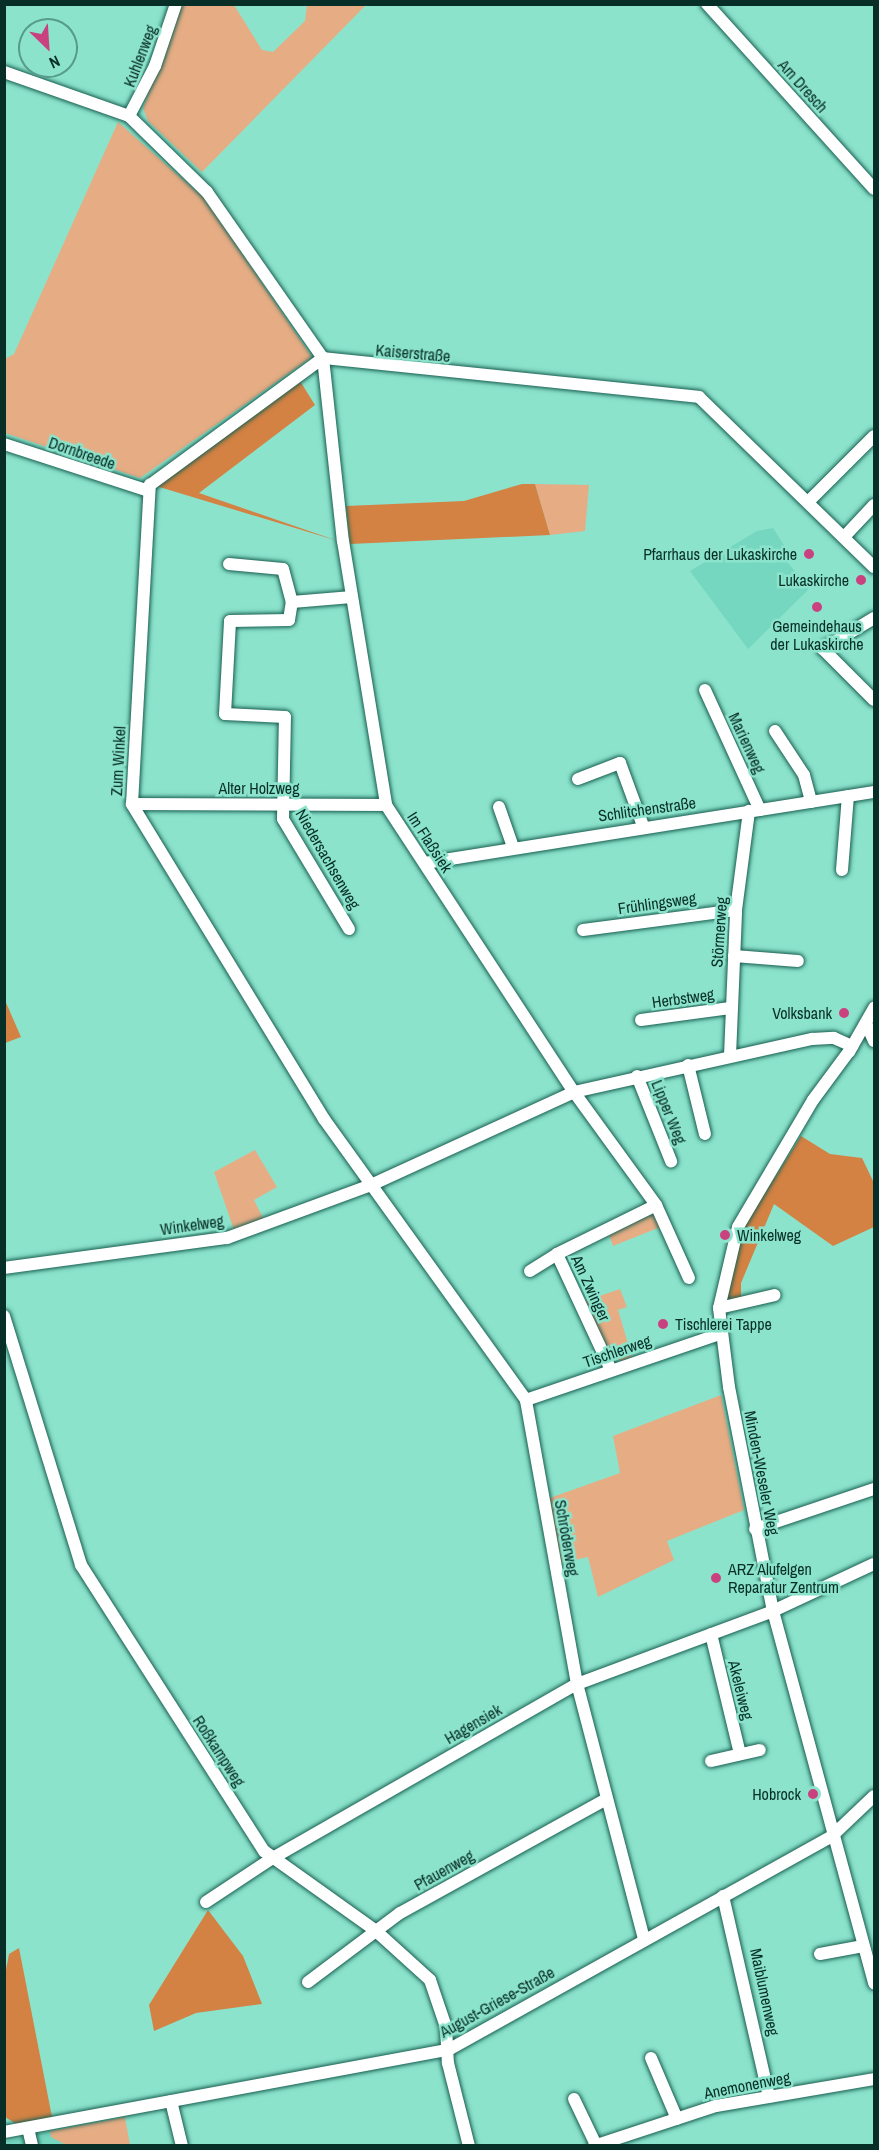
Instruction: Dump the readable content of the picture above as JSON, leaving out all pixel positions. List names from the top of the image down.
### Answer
{
  "streets": {
    "street": [
      "Kuhlenweg",
      "Am Dresch",
      "Kaiserstraße",
      "Dornbreede",
      "Marienweg",
      "Zum Winkel",
      "Alter Holzweg",
      "Schlitchenstraße",
      "Im Flaßsiek",
      "Niedersachsenweg",
      "Frühlingsweg",
      "Störmerweg",
      "Herbstweg",
      "Lipper Weg",
      "Winkelweg",
      "Am Zwinger",
      "Tischlerweg",
      "Minden-Weseler Weg",
      "Schröderweg",
      "Akeleiweg",
      "Hagensiek",
      "Roßkampweg",
      "Pfauenweg",
      "Maiblumenweg",
      "August-Griese-Straße",
      "Anemonenweg"
    ]
  },
  "crossings": [
    ["Kaiserstraße", "Im Flaßsiek"],
    ["Dornbreede", "Zum Winkel"],
    ["Marienweg", "Schlitchenstraße"],
    ["Marienweg", "Störmerweg"],
    ["Zum Winkel", "Alter Holzweg"],
    ["Zum Winkel", "Winkelweg"],
    ["Zum Winkel", "Schröderweg"],
    ["Alter Holzweg", "Im Flaßsiek"],
    ["Alter Holzweg", "Niedersachsenweg"],
    ["Schlitchenstraße", "Im Flaßsiek"],
    ["Schlitchenstraße", "Störmerweg"],
    ["Im Flaßsiek", "Winkelweg"],
    ["Im Flaßsiek", "Am Zwinger"],
    ["Frühlingsweg", "Störmerweg"],
    ["Störmerweg", "Herbstweg"],
    ["Störmerweg", "Winkelweg"],
    ["Lipper Weg", "Winkelweg"],
    ["Winkelweg", "Minden-Weseler Weg"],
    ["Winkelweg", "Schröderweg"],
    ["Am Zwinger", "Tischlerweg"],
    ["Tischlerweg", "Minden-Weseler Weg"],
    ["Tischlerweg", "Schröderweg"],
    ["Minden-Weseler Weg", "Hagensiek"],
    ["Minden-Weseler Weg", "August-Griese-Straße"],
    ["Schröderweg", "Hagensiek"],
    ["Schröderweg", "Pfauenweg"],
    ["Schröderweg", "August-Griese-Straße"],
    ["Akeleiweg", "Hagensiek"],
    ["Hagensiek", "Roßkampweg"],
    ["Roßkampweg", "Pfauenweg"],
    ["Roßkampweg", "August-Griese-Straße"],
    ["Maiblumenweg", "August-Griese-Straße"],
    ["Maiblumenweg", "Anemonenweg"]
  ],
  "places": [
    "Pfarrhaus der Lukaskirche",
    "Lukaskirche",
    "Gemeindehaus der Lukaskirche",
    "Volksbank",
    "Winkelweg",
    "Tischlerei Tappe",
    "ARZ Alufelgen Reparatur Zentrum",
    "Hobrock"
  ],
  "north": "bottom right"
}
